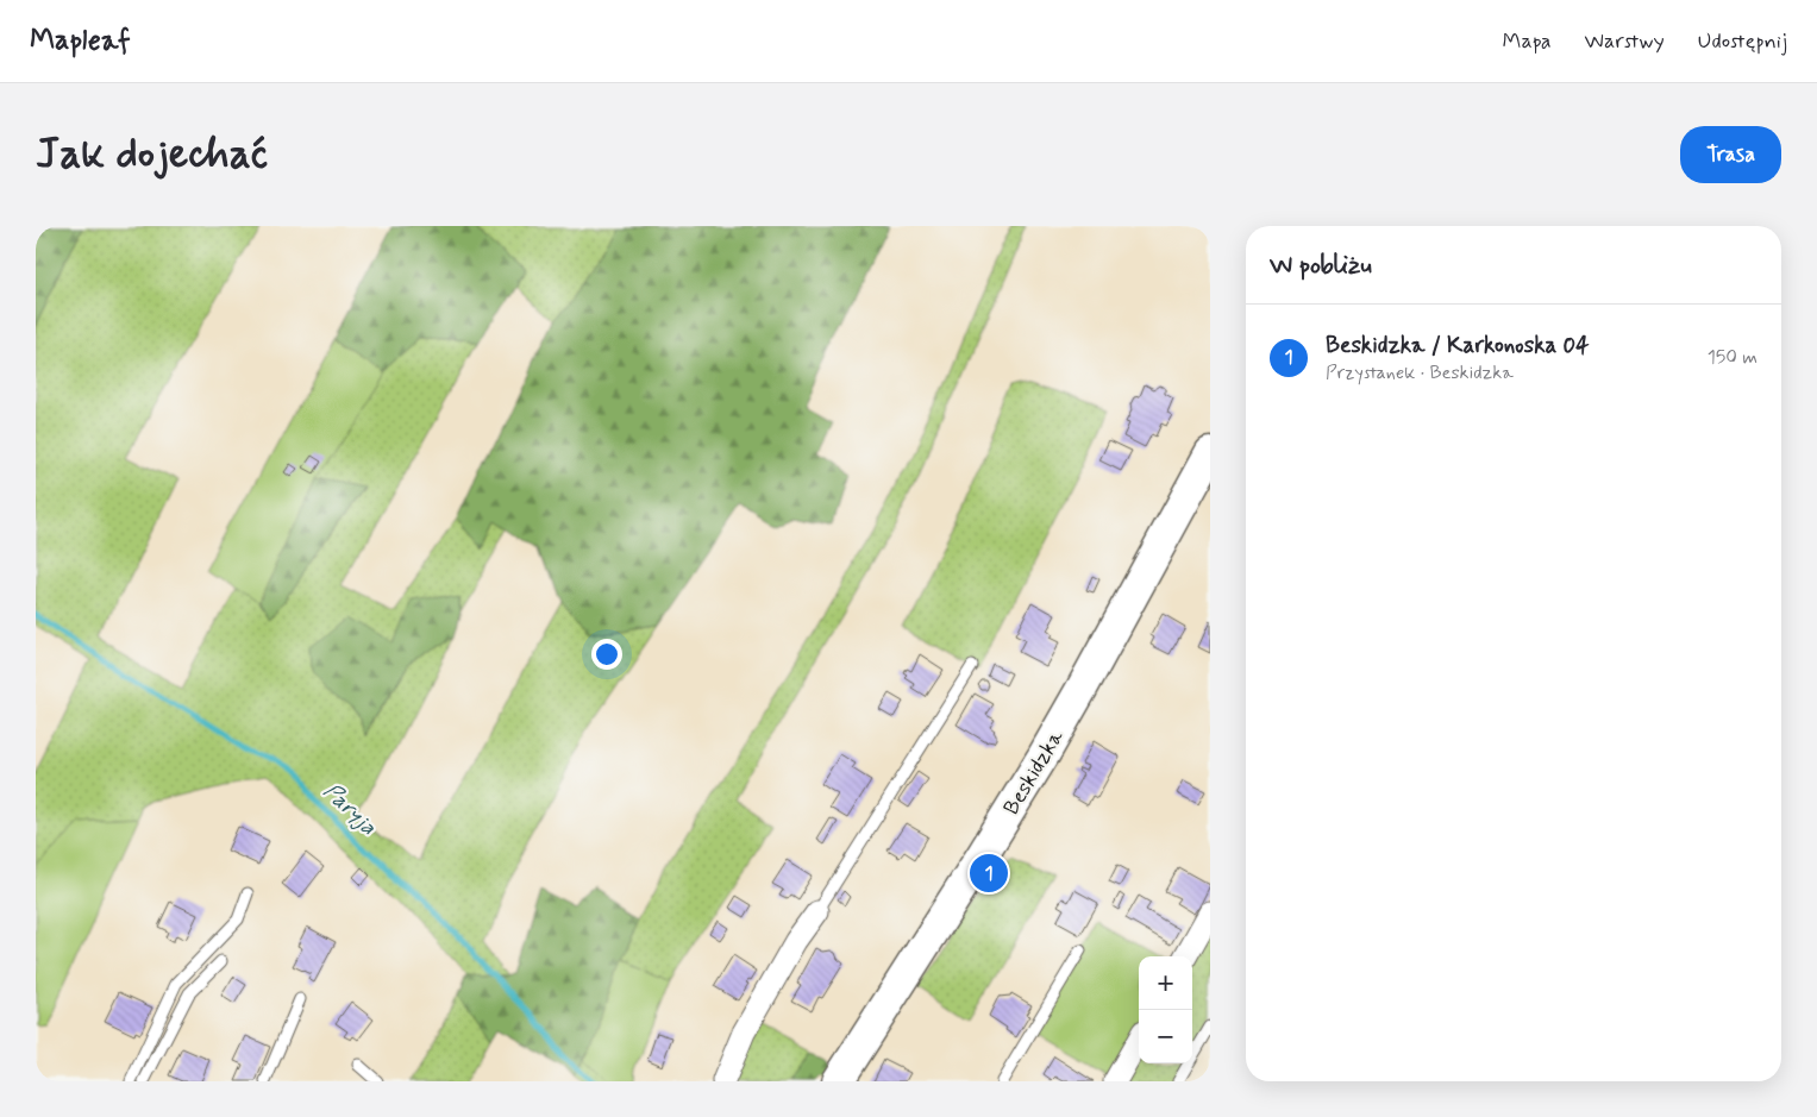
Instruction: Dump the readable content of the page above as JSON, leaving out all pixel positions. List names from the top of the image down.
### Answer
{
  "streets": {
    "street": ["Beskidzka"]
  },
  "water": ["Paryja"],
  "page": {
    "header": "Mapleaf",
    "nav": ["Mapa", "Warstwy", "Udostępnij"],
    "buttons": "Trasa",
    "title": "Jak dojechać",
    "heading": "W pobliżu",
    "list": [
      {
        "mark": "1",
        "name": "Beskidzka / Karkonoska 04",
        "note": "Przystanek · Beskidzka",
        "value": "150 m"
      }
    ],
    "pins": "1",
    "map_buttons": ["+", "−"]
  }
}
